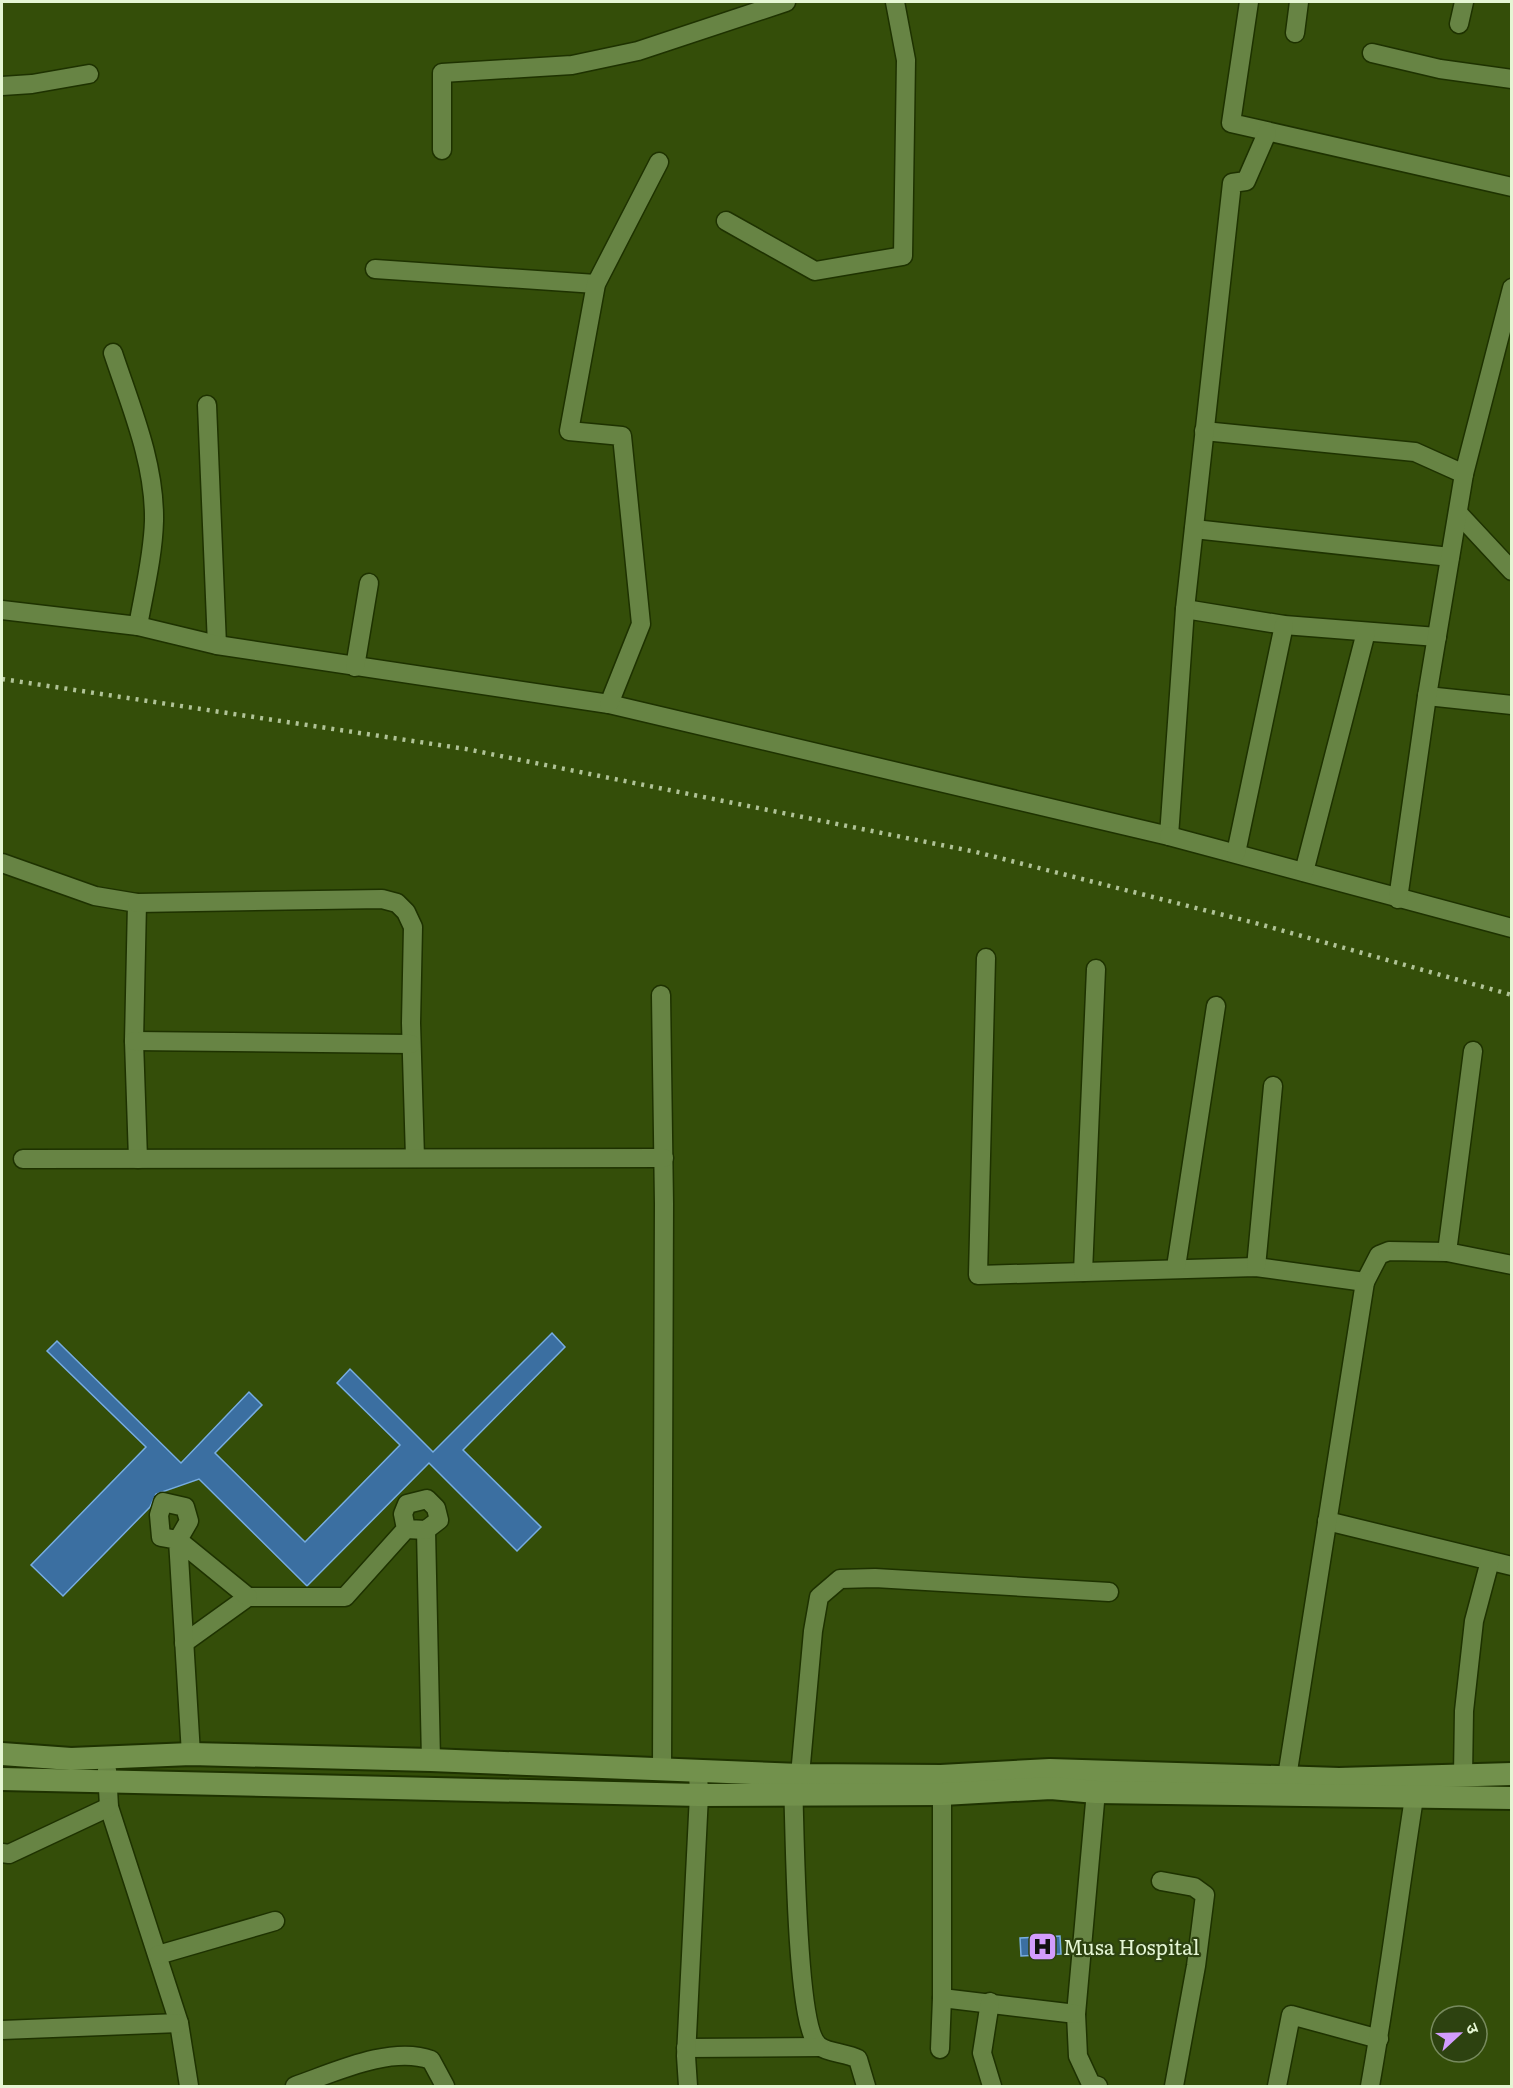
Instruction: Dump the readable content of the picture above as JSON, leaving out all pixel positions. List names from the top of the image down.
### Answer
{
  "places": {
    "hospital": ["Musa Hospital"]
  },
  "north": "right"
}
